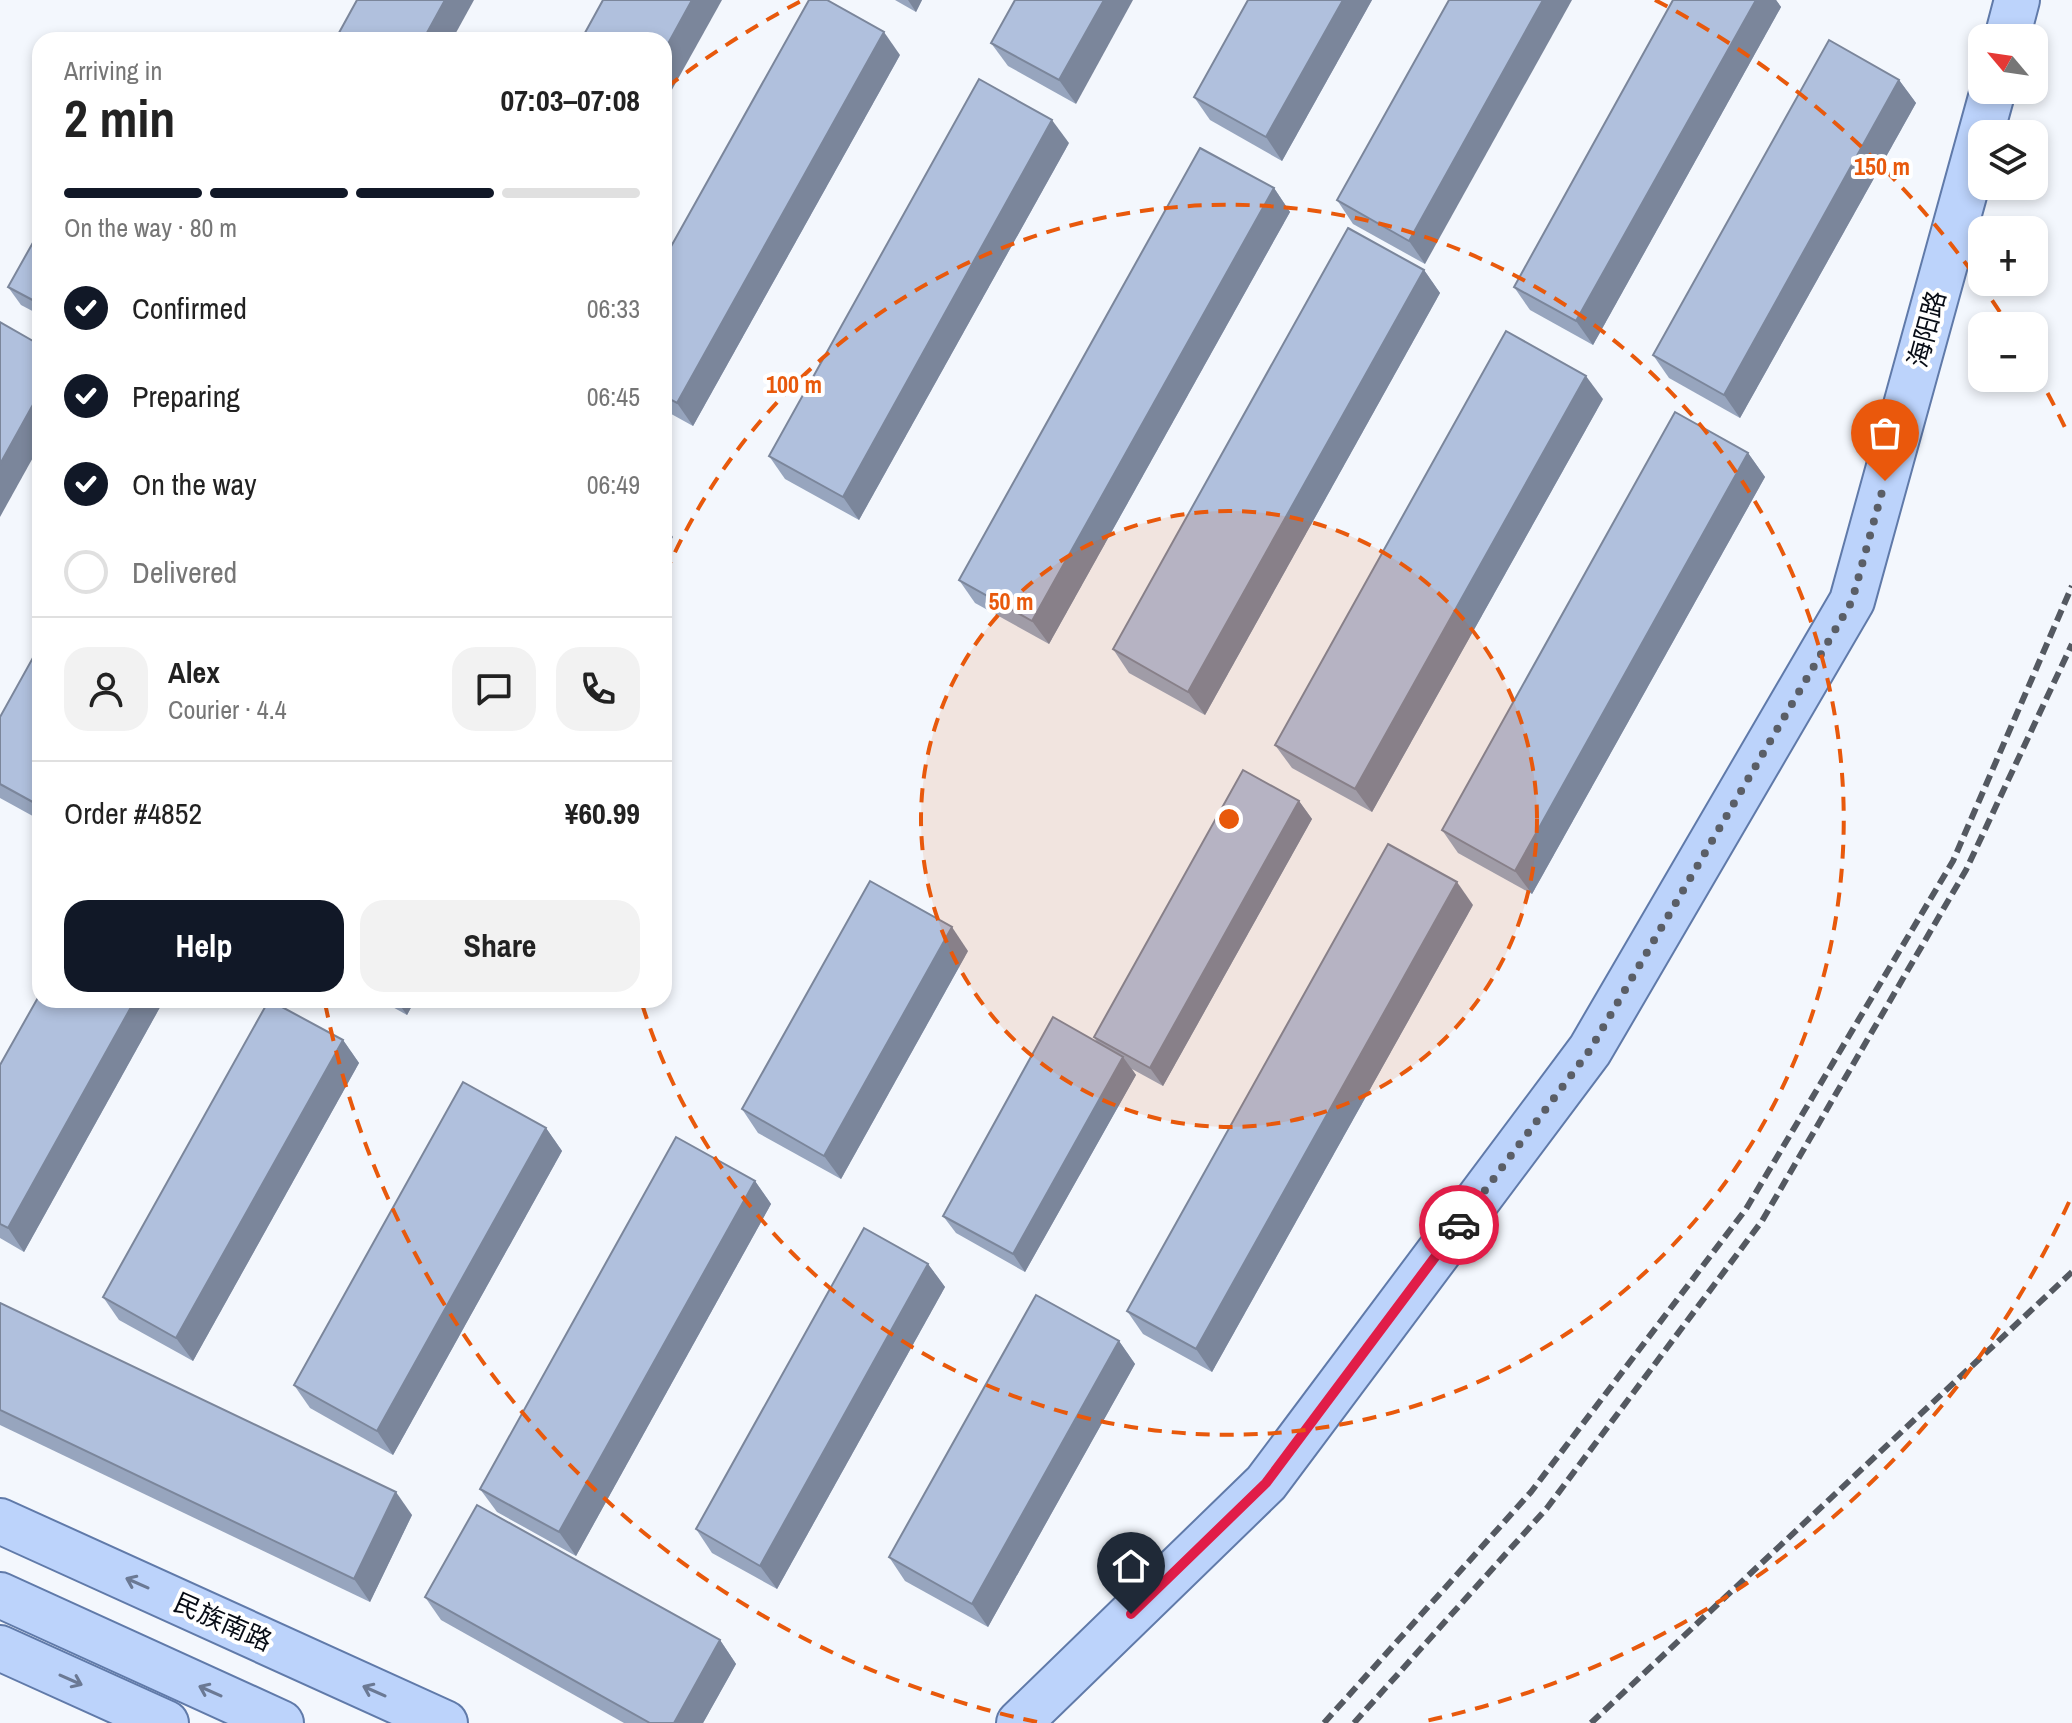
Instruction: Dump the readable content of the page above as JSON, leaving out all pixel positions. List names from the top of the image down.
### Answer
{
  "streets": {
    "main road": ["海阳路", "民族南路"]
  },
  "north": "top left",
  "page": {
    "map_buttons": ["+", "−"],
    "heading": ["2 min", "Arriving in", "07:03–07:08"],
    "panel": [
      "Alex",
      "Courier · 4.4",
      "Order #4852",
      "¥60.99"
    ],
    "bar": "On the way · 80 m",
    "list": [
      ["Confirmed", "06:33"],
      ["Preparing", "06:45"],
      ["On the way", "06:49"],
      "Delivered"
    ],
    "buttons": ["Help", "Share"]
  },
  "rings": ["150 m", "100 m", "50 m"]
}
